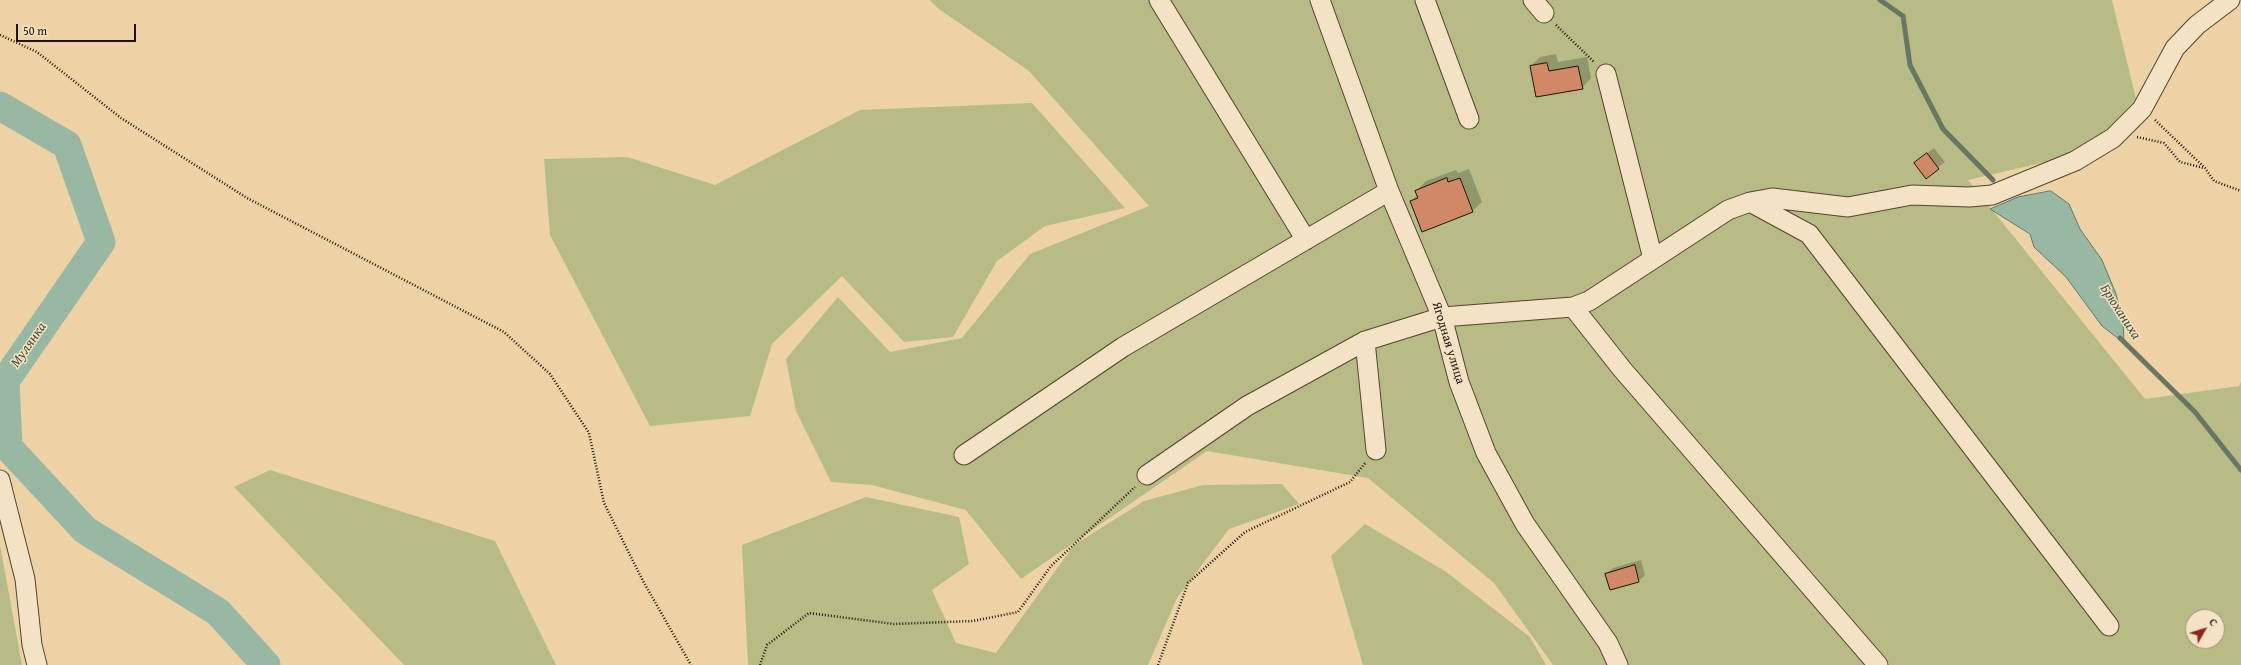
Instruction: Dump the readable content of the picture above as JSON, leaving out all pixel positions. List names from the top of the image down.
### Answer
{
  "streets": {
    "street": ["Ягодная улица"]
  },
  "water": ["Брюханиха", "Мулянка"],
  "scale_bar": "50 m",
  "north": "top right"
}
